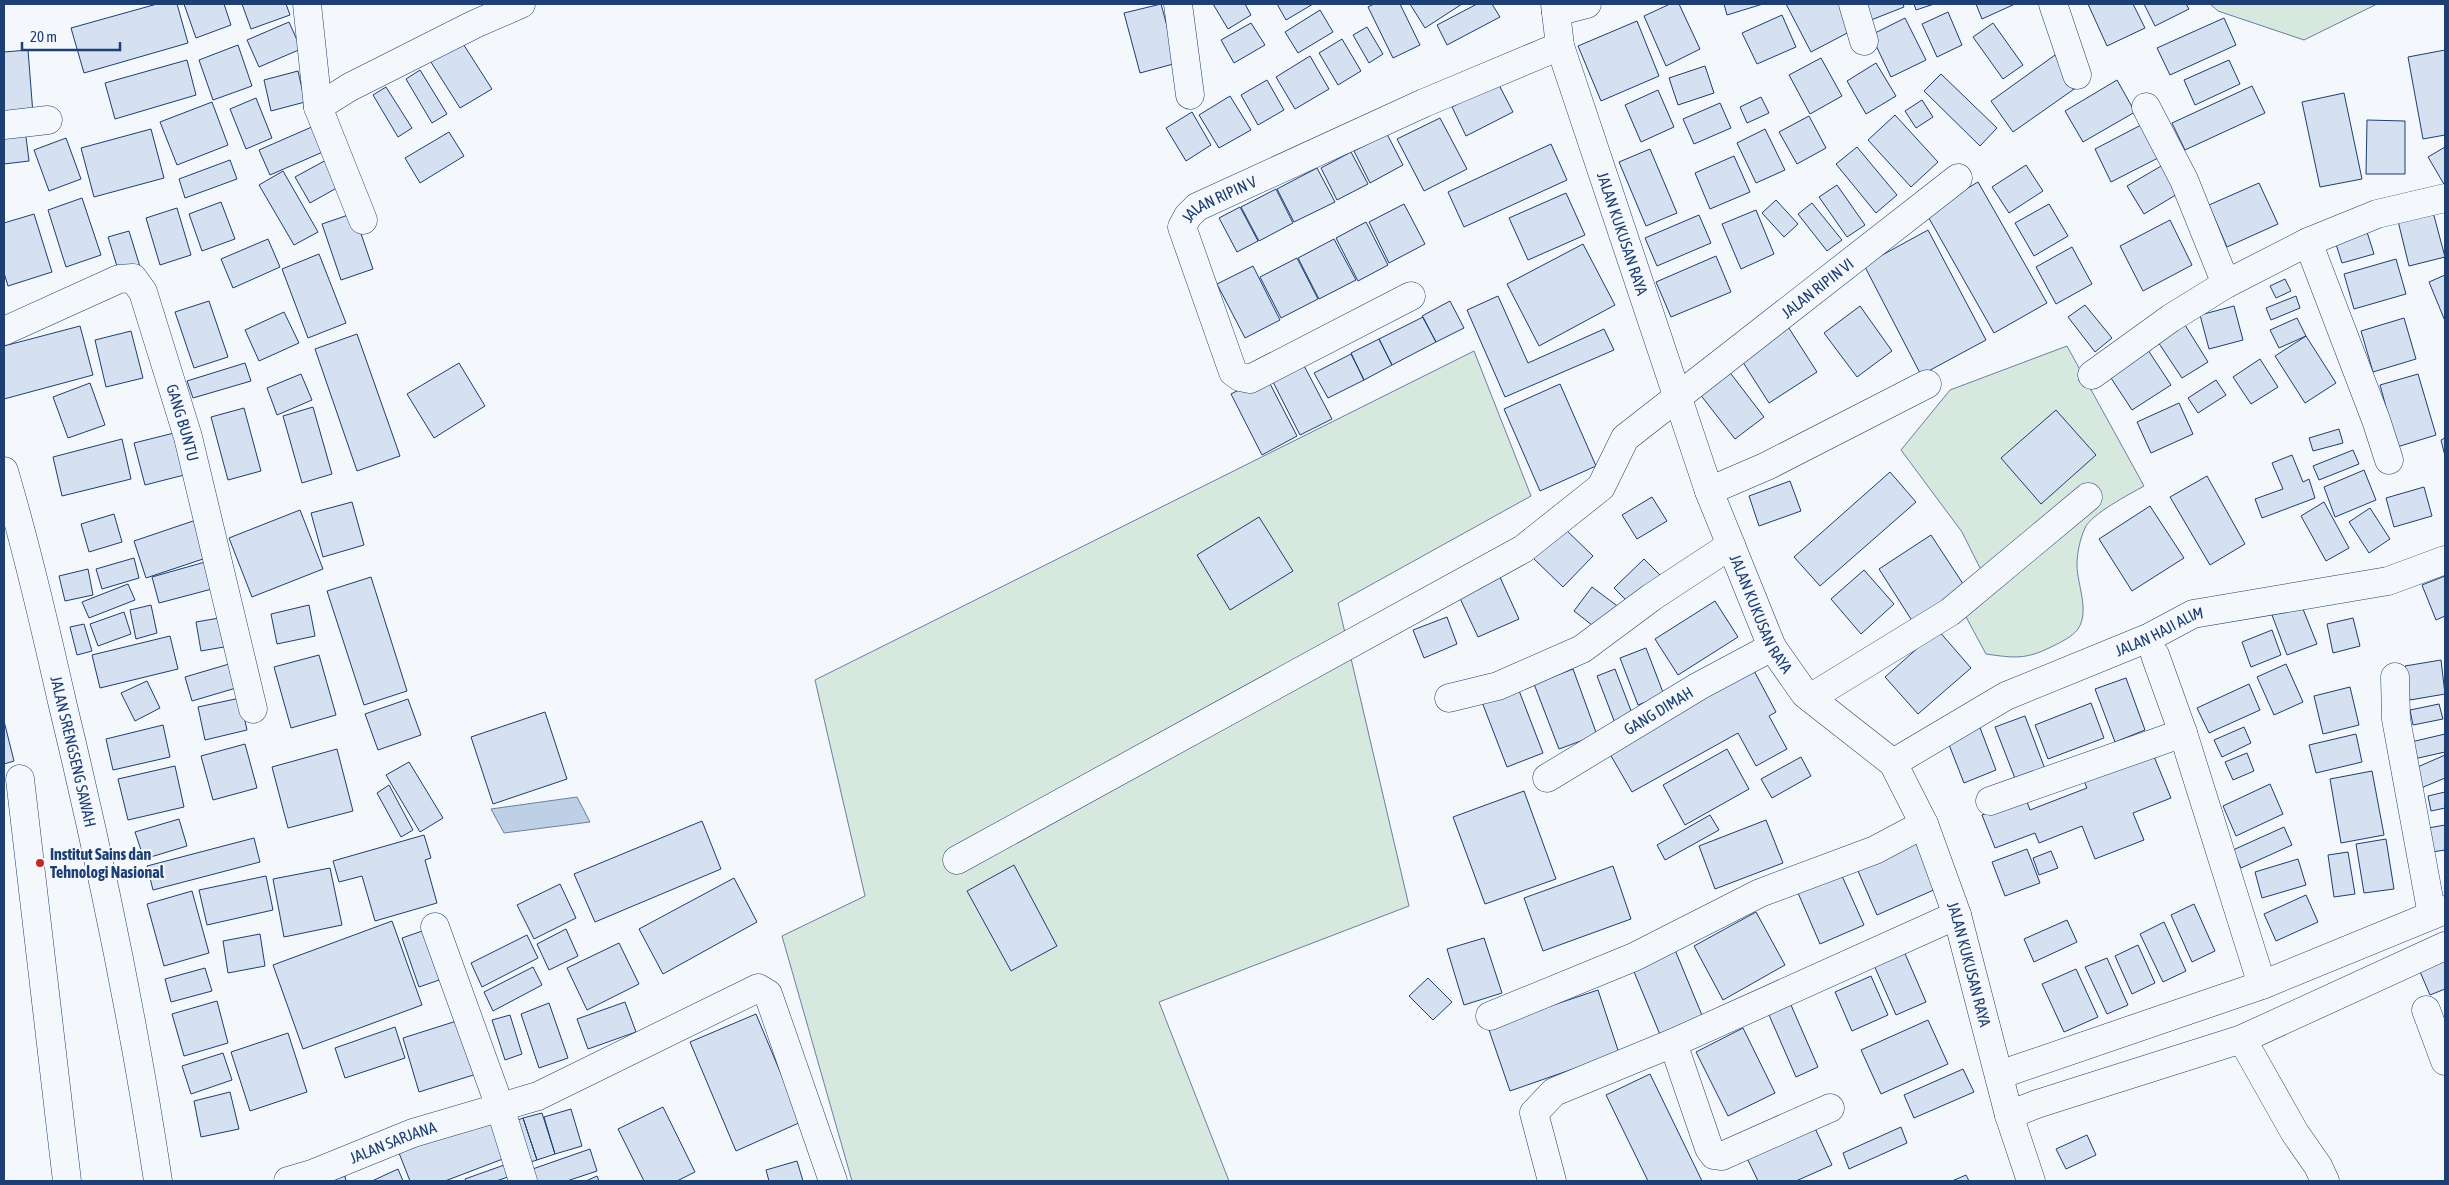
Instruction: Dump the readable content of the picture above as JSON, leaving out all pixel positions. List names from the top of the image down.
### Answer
{
  "streets": {
    "street": [
      "JALAN RIPIN V",
      "JALAN KUKUSAN RAYA",
      "JALAN RIPIN VI",
      "GANG BUNTU",
      "JALAN HAJI ALIM",
      "GANG DIMAH",
      "JALAN SRENGSENG SAWAH",
      "JALAN SARJANA"
    ]
  },
  "crossings": [
    ["JALAN RIPIN V", "JALAN KUKUSAN RAYA"],
    ["JALAN KUKUSAN RAYA", "JALAN RIPIN VI"],
    ["JALAN KUKUSAN RAYA", "JALAN HAJI ALIM"],
    ["JALAN KUKUSAN RAYA", "GANG DIMAH"]
  ],
  "places": ["Institut Sains dan Tehnologi Nasional"],
  "scale_bar": "20 m"
}
